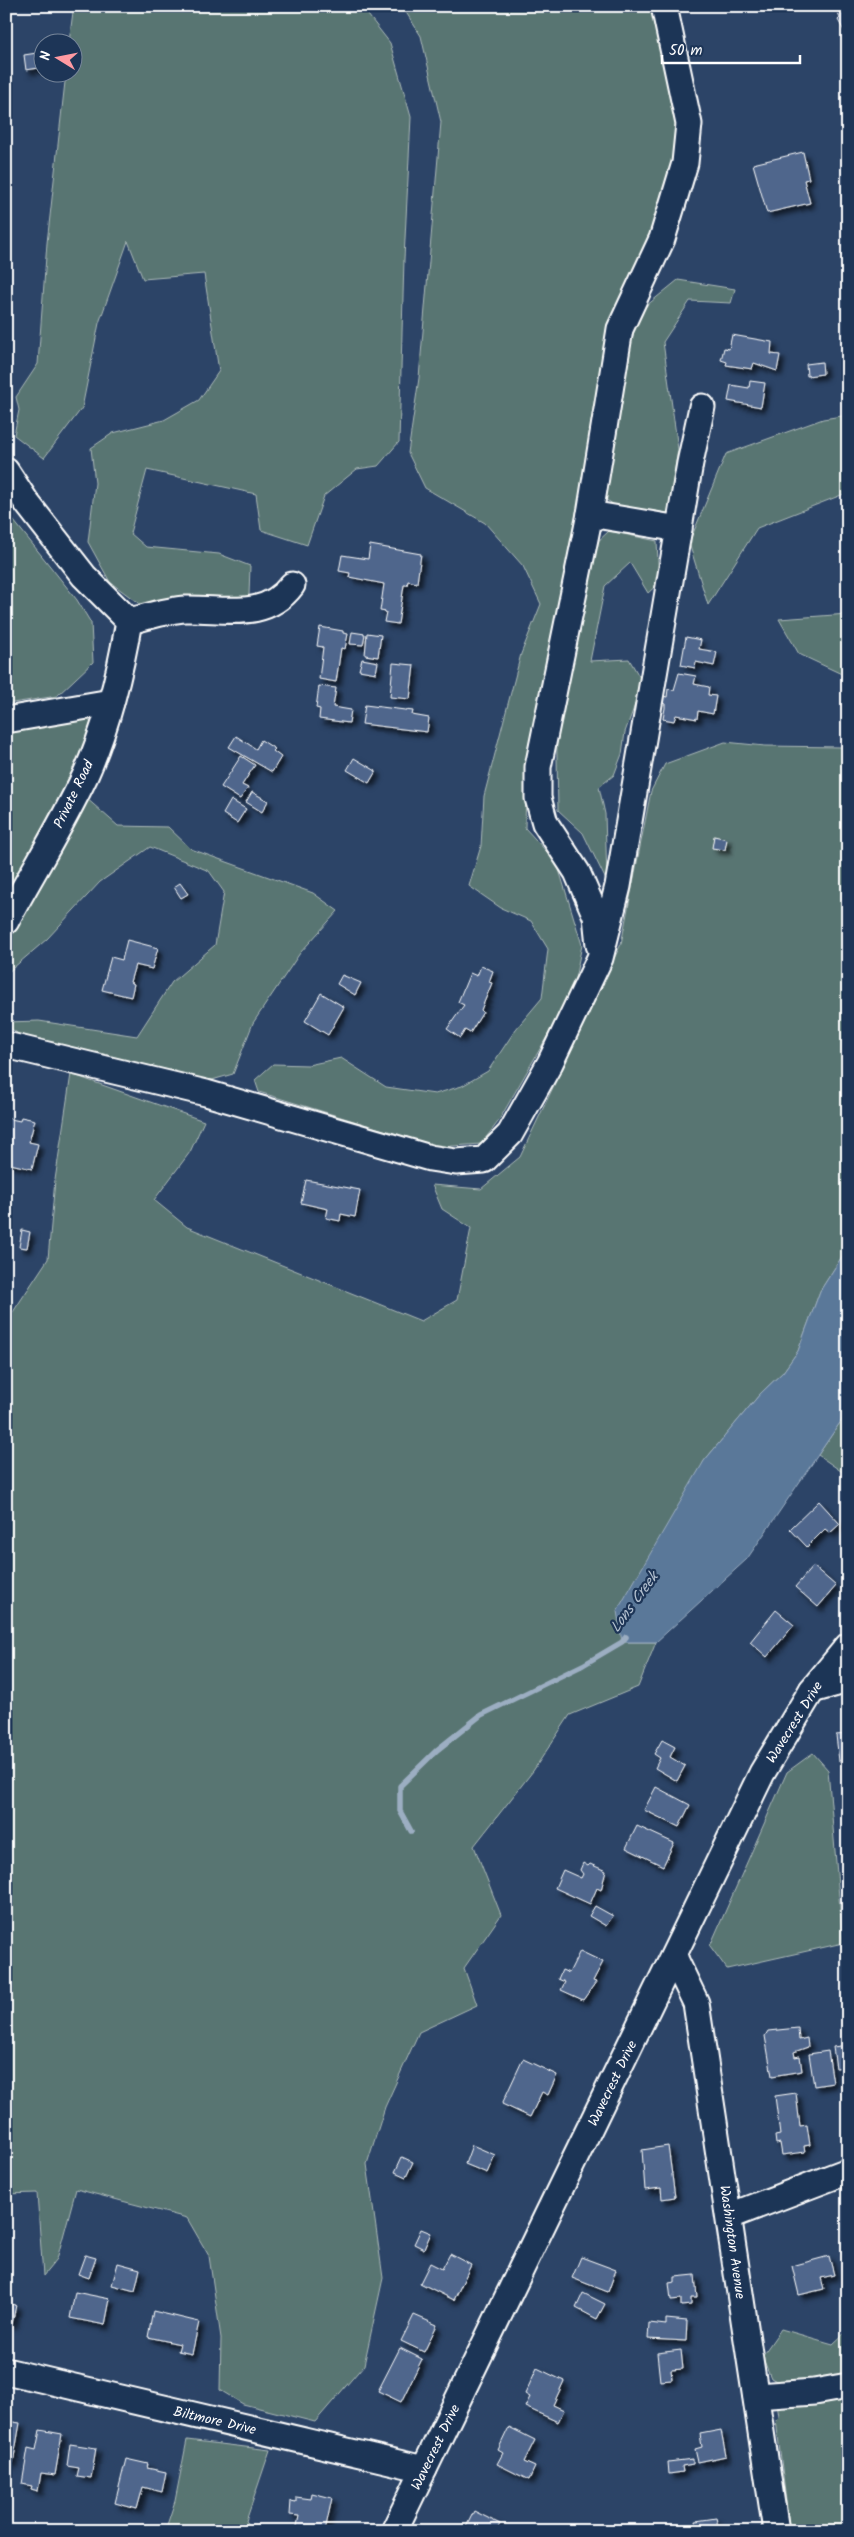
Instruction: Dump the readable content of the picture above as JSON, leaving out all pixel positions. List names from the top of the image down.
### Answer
{
  "streets": {
    "street": [
      "Private Road",
      "Wavecrest Drive",
      "Washington Avenue",
      "Biltmore Drive"
    ]
  },
  "crossings": [
    ["Wavecrest Drive", "Washington Avenue"],
    ["Wavecrest Drive", "Biltmore Drive"]
  ],
  "water": ["Lons Creek"],
  "scale_bar": "50 m",
  "north": "left"
}
